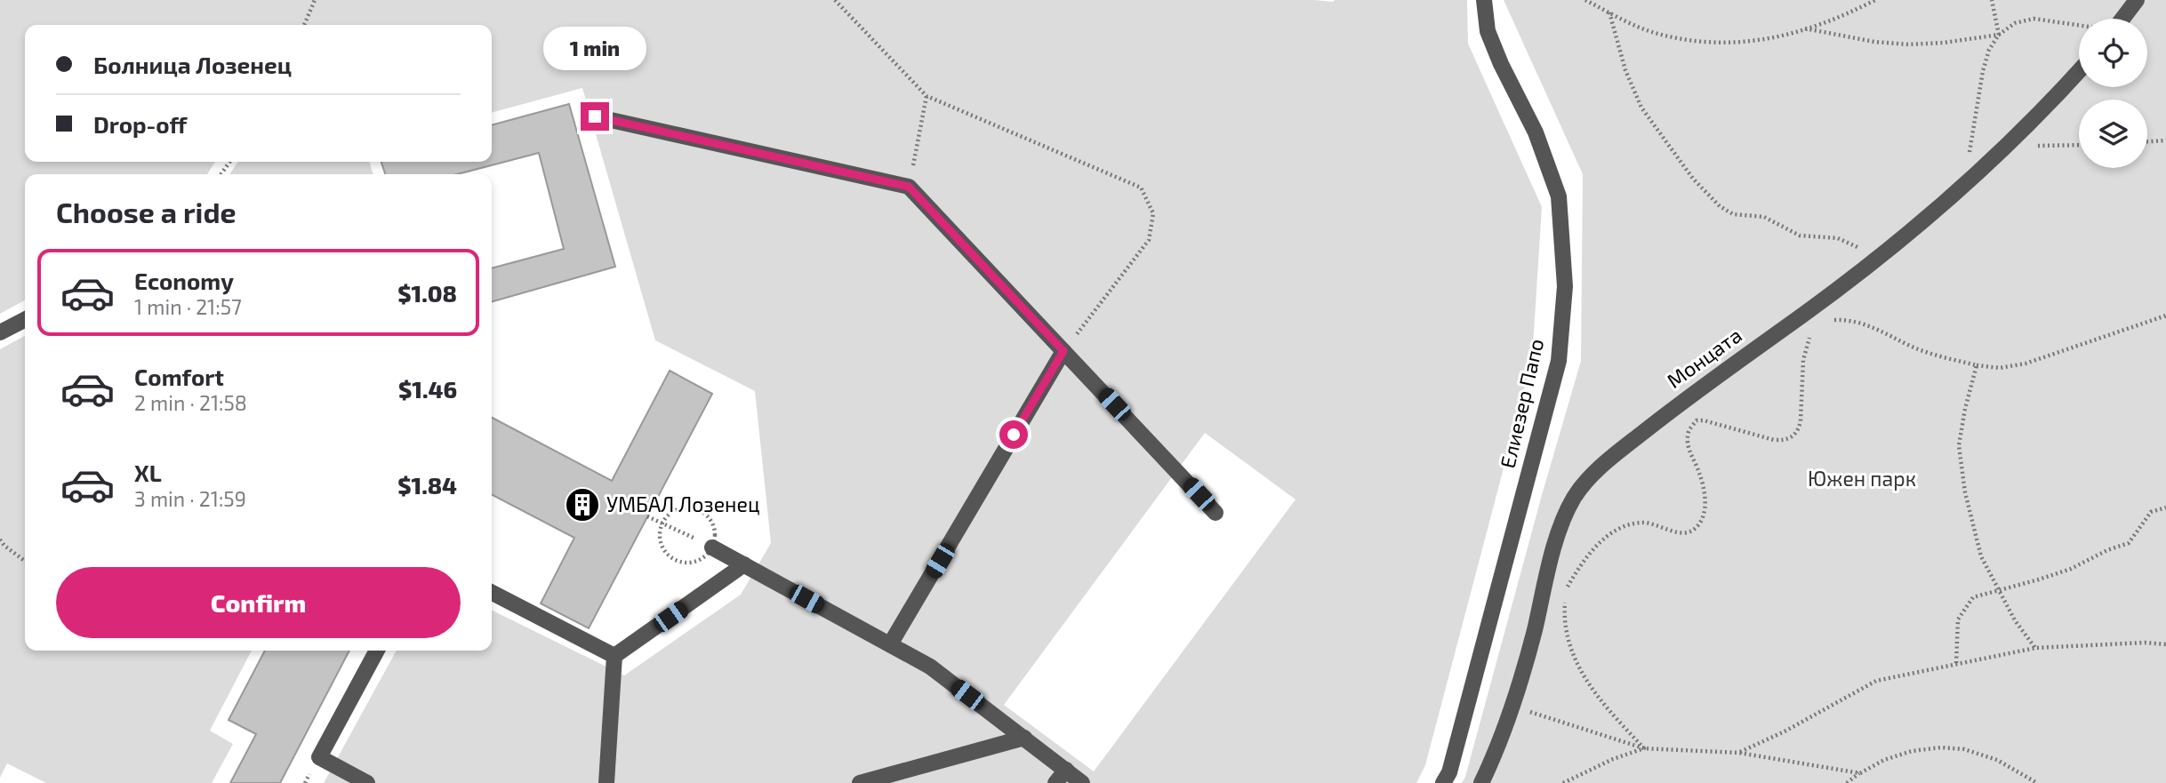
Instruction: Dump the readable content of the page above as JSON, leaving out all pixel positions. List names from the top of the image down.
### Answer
{
  "streets": {
    "street": ["Монцата", "Елиезер Папо"]
  },
  "parks": ["Южен парк"],
  "places": {
    "building": ["УМБАЛ Лозенец"]
  },
  "page": {
    "banner": ["Болница Лозенец", "Drop-off"],
    "bubble": "1 min",
    "heading": "Choose a ride",
    "list": [
      {
        "name": "Economy",
        "note": "1 min · 21:57",
        "value": "$1.08"
      },
      {
        "name": "Comfort",
        "note": "2 min · 21:58",
        "value": "$1.46"
      },
      {
        "name": "XL",
        "note": "3 min · 21:59",
        "value": "$1.84"
      }
    ],
    "buttons": "Confirm"
  }
}
